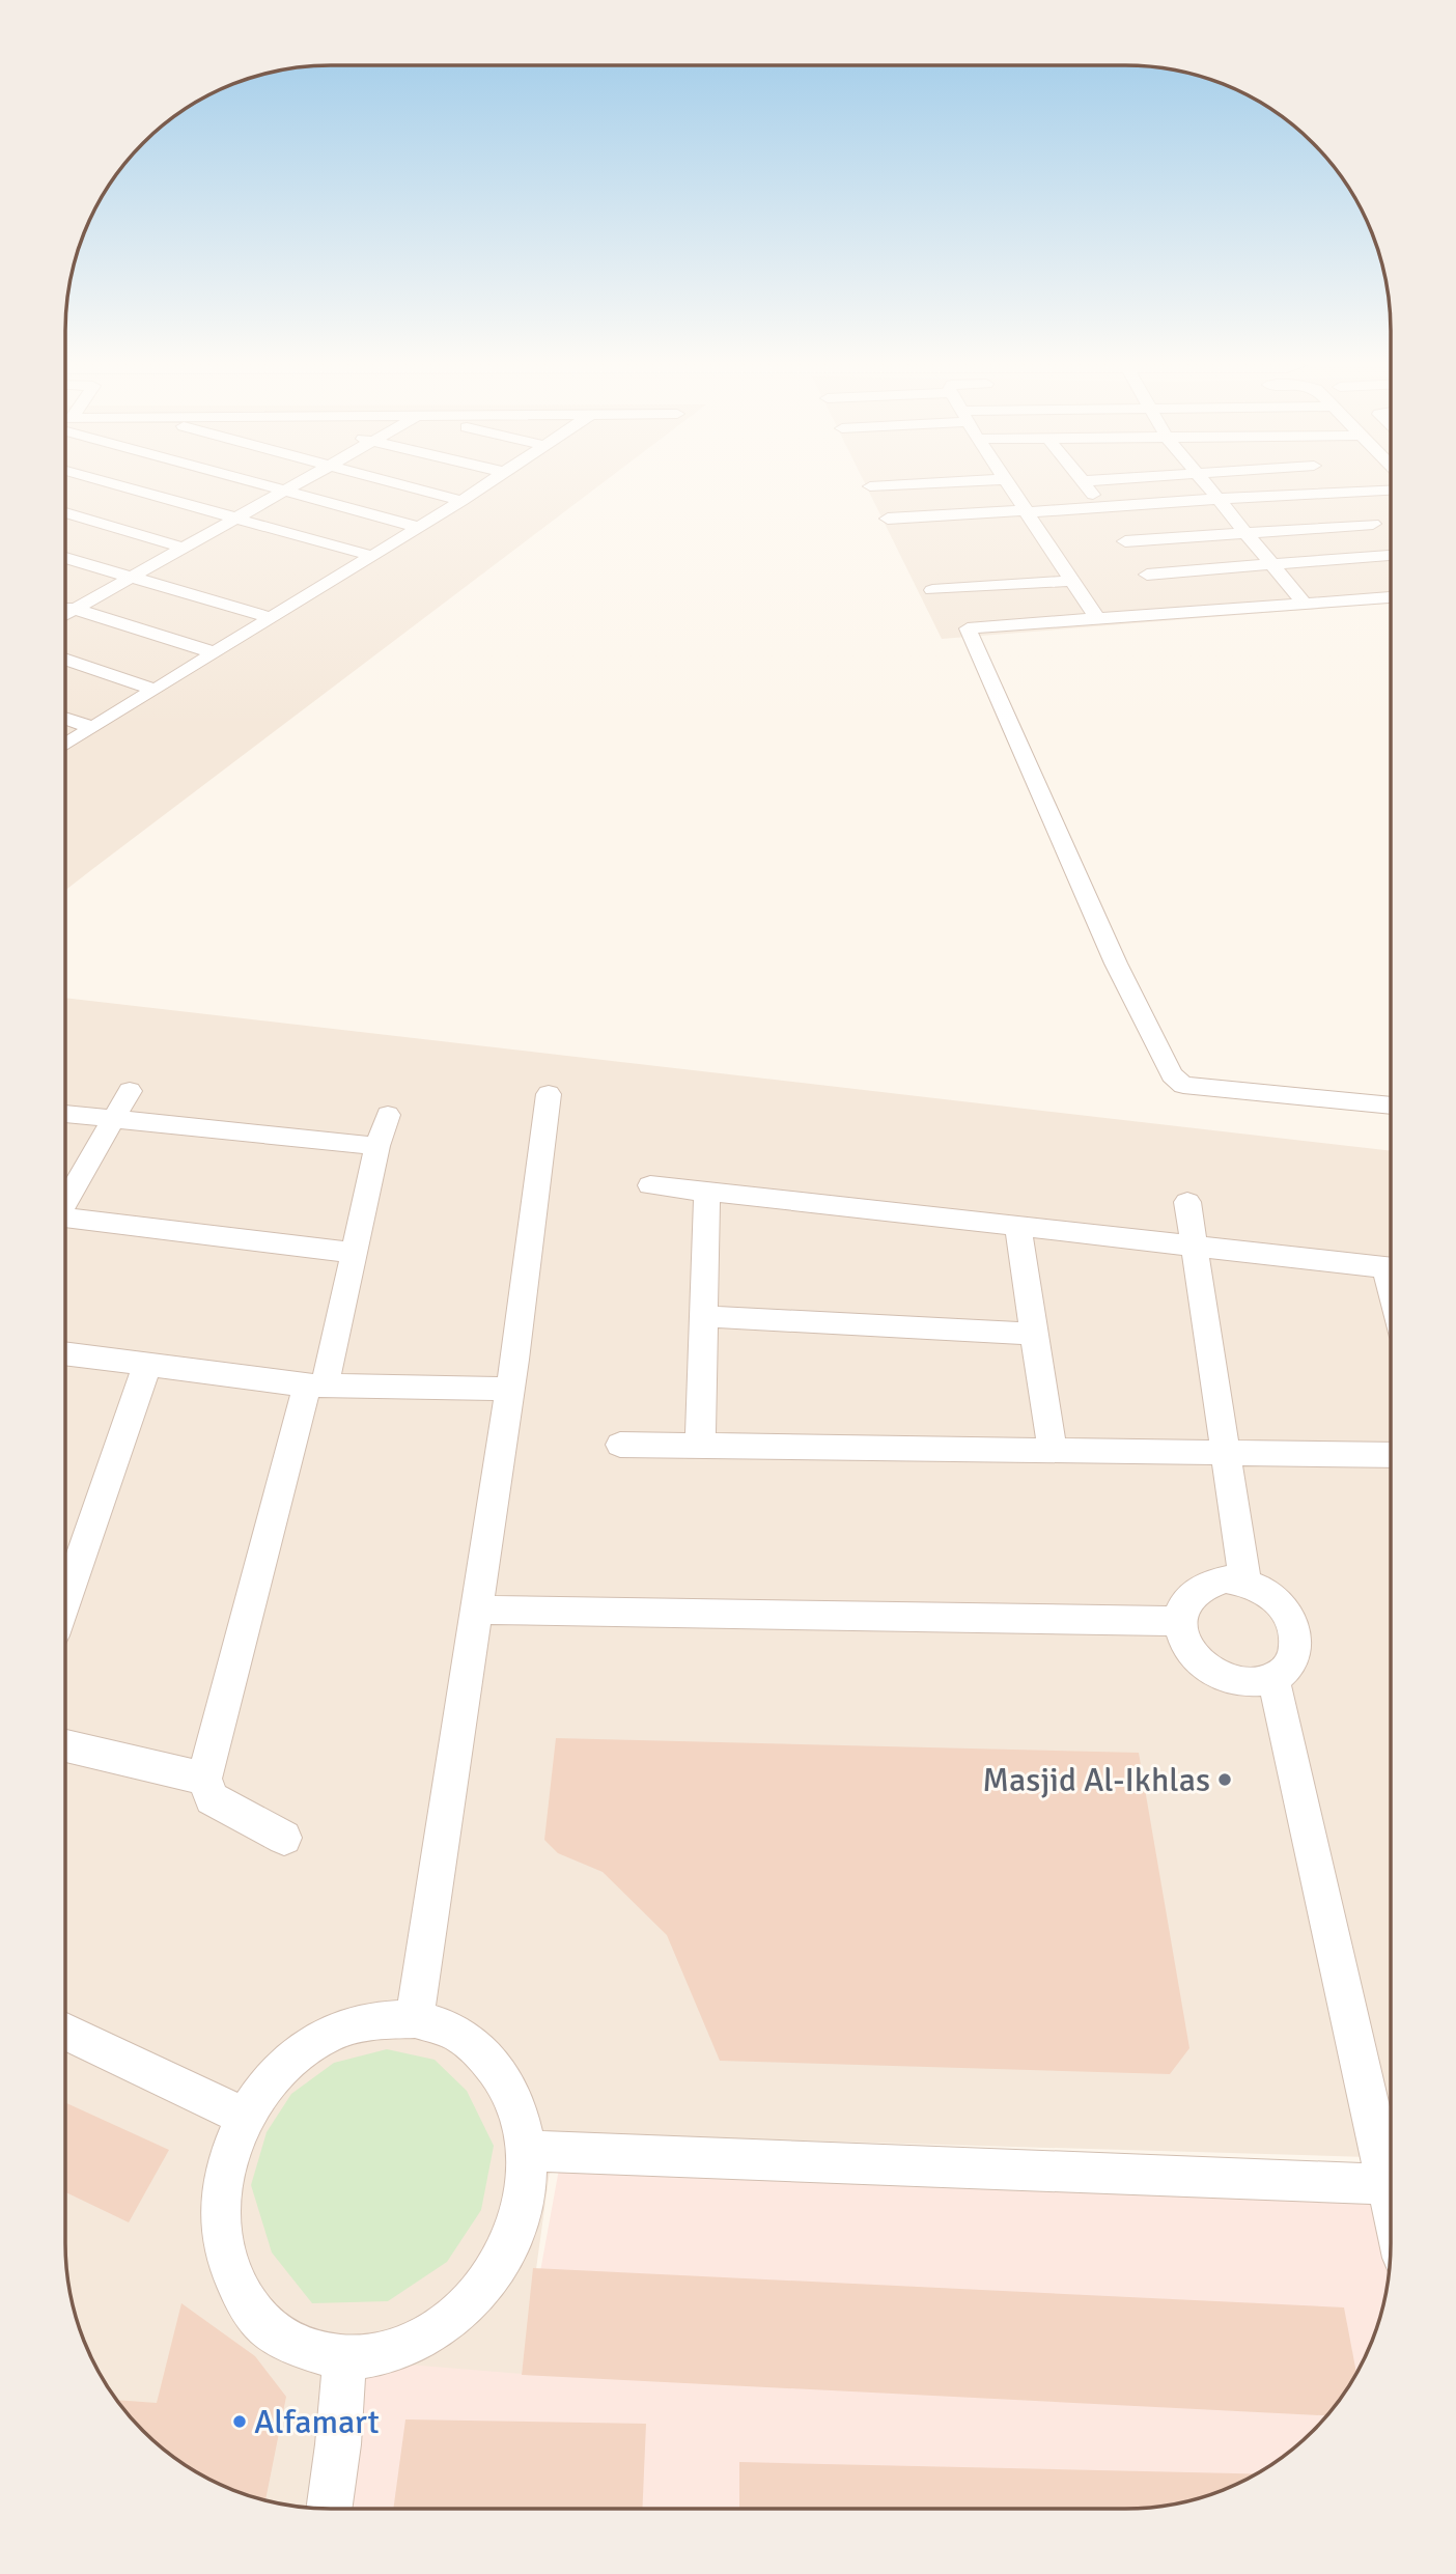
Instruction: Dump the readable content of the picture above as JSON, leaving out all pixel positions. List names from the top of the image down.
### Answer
{
  "places": ["Masjid Al-Ikhlas", "Alfamart"]
}
